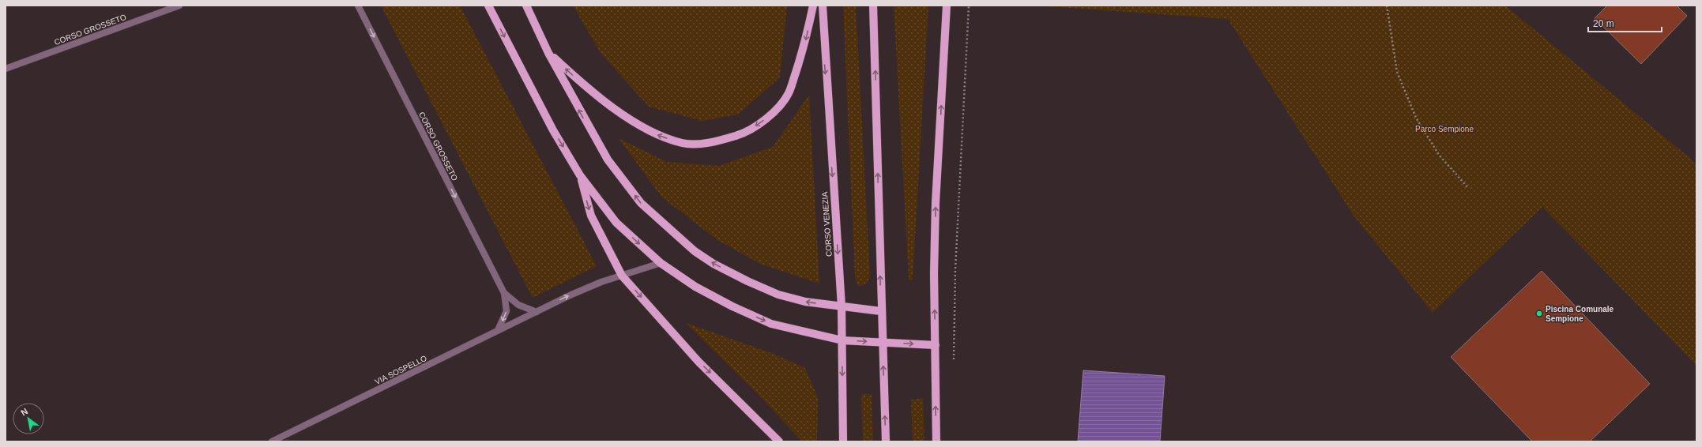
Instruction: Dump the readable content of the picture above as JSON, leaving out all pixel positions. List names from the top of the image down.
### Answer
{
  "streets": {
    "main road": ["CORSO VENEZIA"],
    "street": ["CORSO GROSSETO", "VIA SOSPELLO"]
  },
  "crossings": [
    ["CORSO GROSSETO", "VIA SOSPELLO"]
  ],
  "one_way": ["CORSO GROSSETO"],
  "parks": ["Parco Sempione"],
  "places": ["Piscina Comunale Sempione"],
  "scale_bar": "20 m",
  "north": "top left"
}
